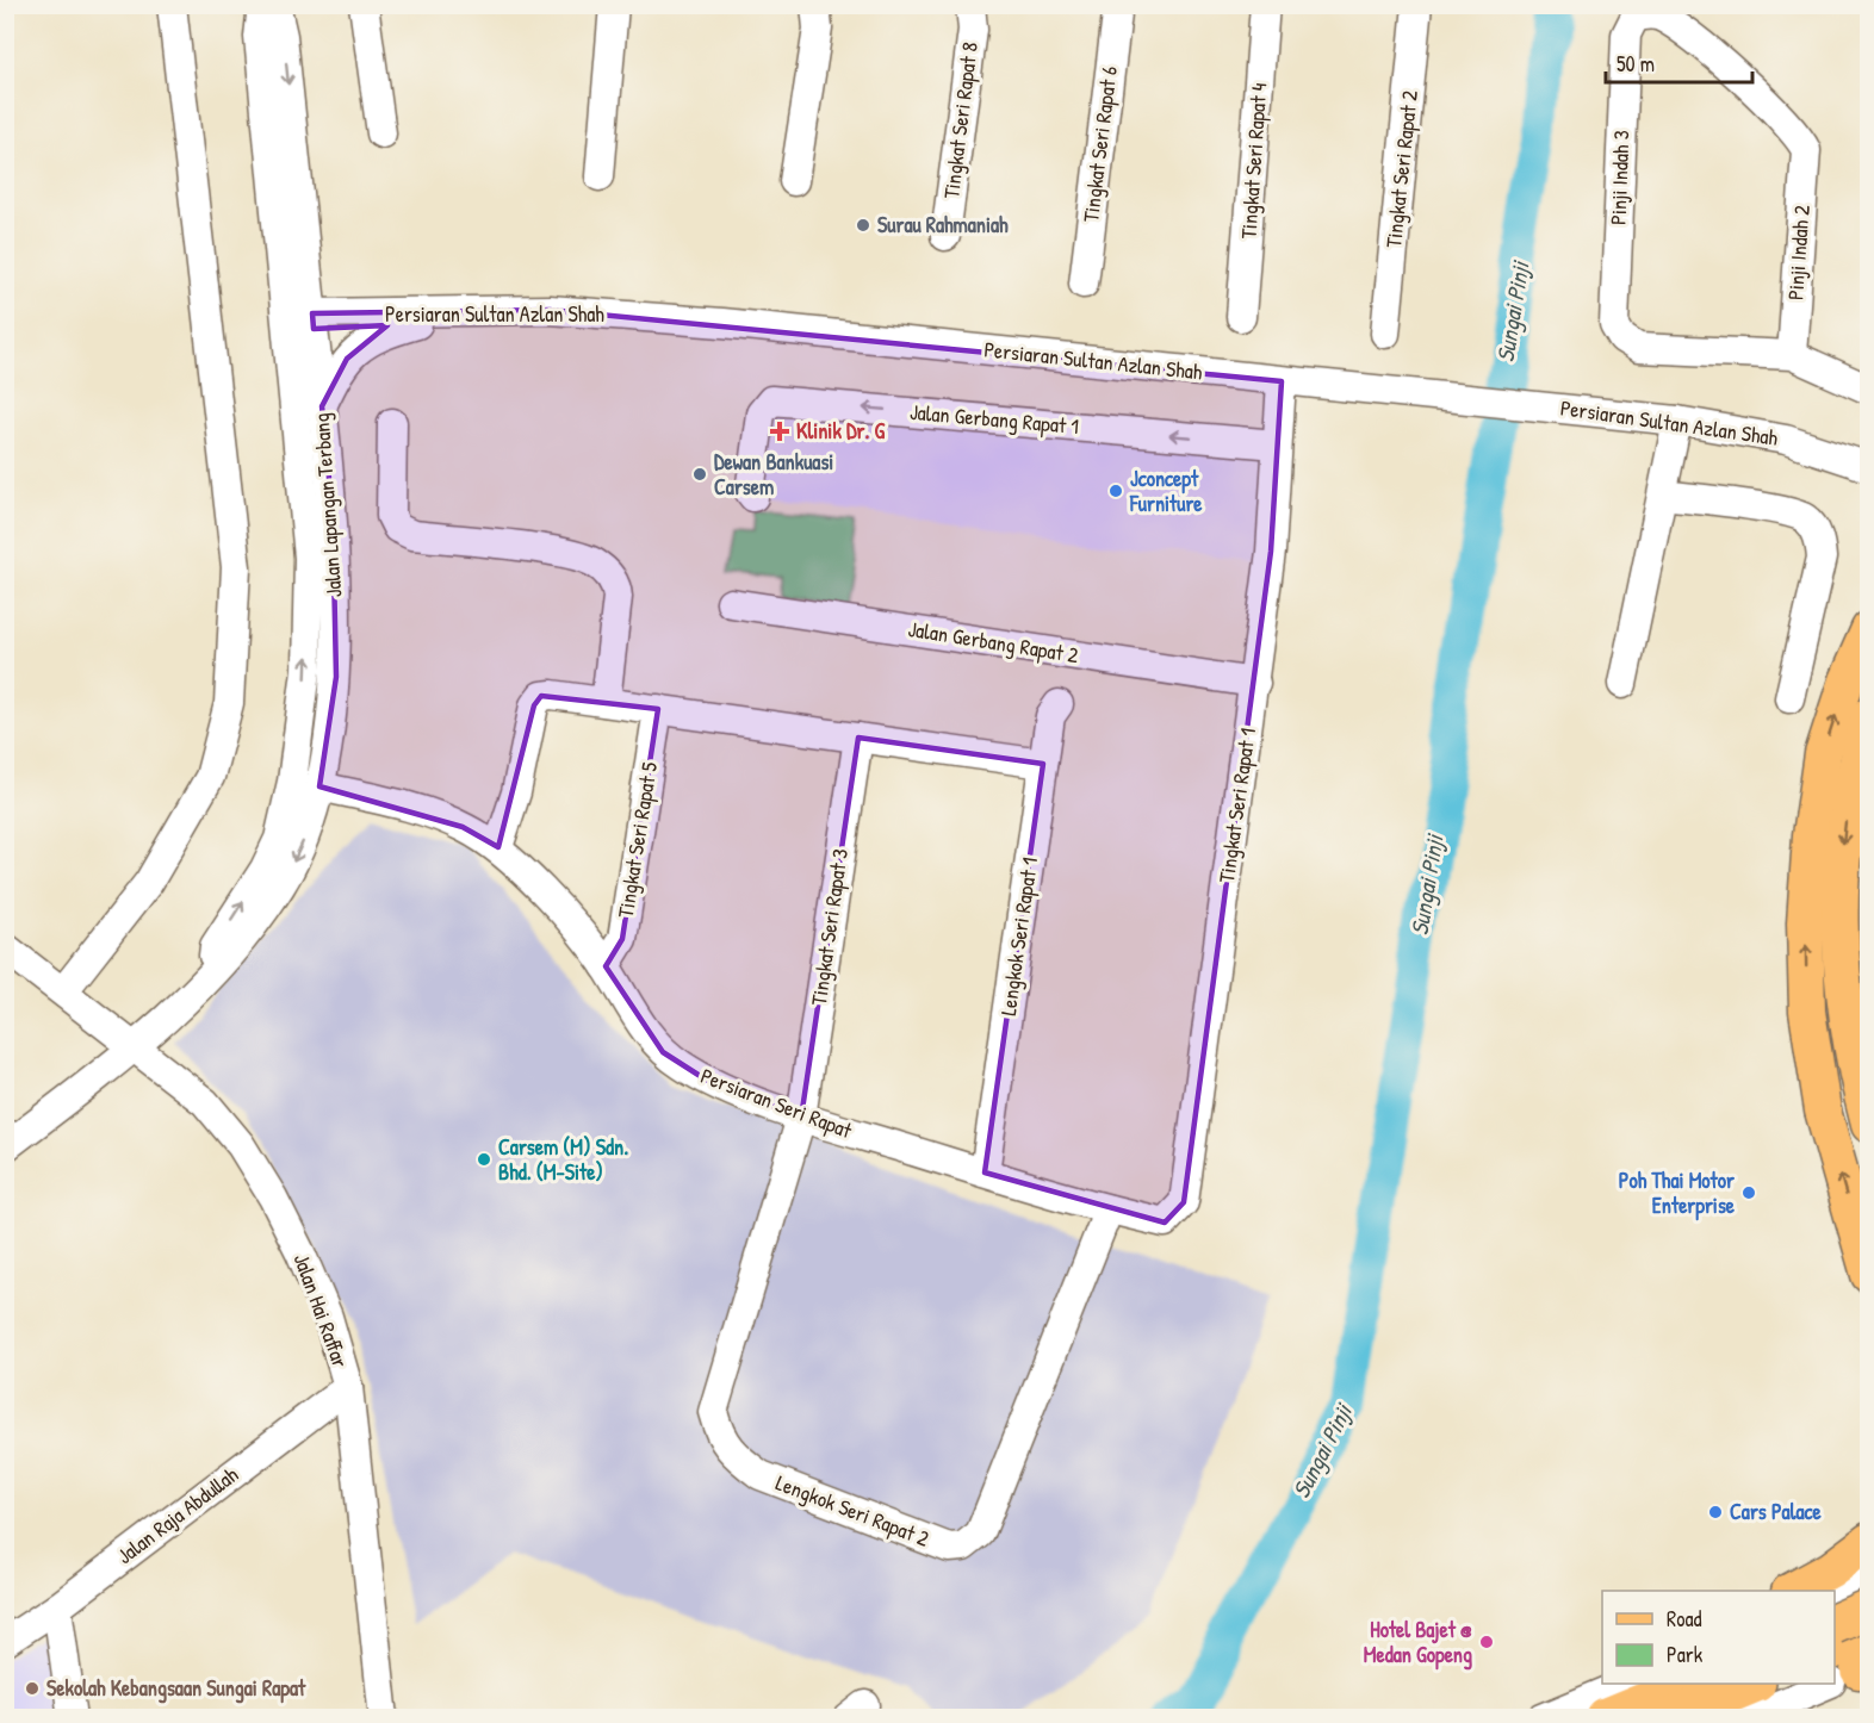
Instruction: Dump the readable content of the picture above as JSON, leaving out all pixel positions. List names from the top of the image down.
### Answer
{
  "streets": {
    "street": [
      "Tingkat Seri Rapat 8",
      "Tingkat Seri Rapat 6",
      "Tingkat Seri Rapat 4",
      "Tingkat Seri Rapat 2",
      "Pinji Indah 3",
      "Pinji Indah 2",
      "Persiaran Sultan Azlan Shah",
      "Jalan Gerbang Rapat 1",
      "Jalan Lapangan Terbang",
      "Jalan Gerbang Rapat 2",
      "Tingkat Seri Rapat 1",
      "Tingkat Seri Rapat 5",
      "Tingkat Seri Rapat 3",
      "Lengkok Seri Rapat 1",
      "Persiaran Seri Rapat",
      "Jalan Hai Raffar",
      "Lengkok Seri Rapat 2",
      "Jalan Raja Abdullah"
    ]
  },
  "crossings": [
    ["Pinji Indah 3", "Pinji Indah 2"],
    ["Persiaran Sultan Azlan Shah", "Jalan Lapangan Terbang"],
    ["Persiaran Sultan Azlan Shah", "Tingkat Seri Rapat 1"],
    ["Jalan Gerbang Rapat 1", "Tingkat Seri Rapat 1"],
    ["Jalan Lapangan Terbang", "Persiaran Seri Rapat"],
    ["Jalan Lapangan Terbang", "Jalan Hai Raffar"],
    ["Jalan Gerbang Rapat 2", "Tingkat Seri Rapat 1"],
    ["Tingkat Seri Rapat 1", "Persiaran Seri Rapat"],
    ["Tingkat Seri Rapat 5", "Persiaran Seri Rapat"],
    ["Tingkat Seri Rapat 3", "Persiaran Seri Rapat"],
    ["Tingkat Seri Rapat 3", "Lengkok Seri Rapat 2"],
    ["Lengkok Seri Rapat 1", "Persiaran Seri Rapat"],
    ["Persiaran Seri Rapat", "Lengkok Seri Rapat 2"],
    ["Jalan Hai Raffar", "Jalan Raja Abdullah"]
  ],
  "one_way": ["Jalan Gerbang Rapat 1"],
  "water": ["Sungai Pinji"],
  "places": {
    "other": [
      "Surau Rahmaniah",
      "Dewan Bankuasi Carsem",
      "Jconcept Furniture",
      "Carsem (M) Sdn. Bhd. (M-Site)",
      "Poh Thai Motor Enterprise",
      "Cars Palace",
      "Hotel Bajet @ Medan Gopeng",
      "Sekolah Kebangsaan Sungai Rapat"
    ],
    "health": ["Klinik Dr. G"]
  },
  "legend": ["Road", "Park"],
  "scale_bar": "50 m"
}
